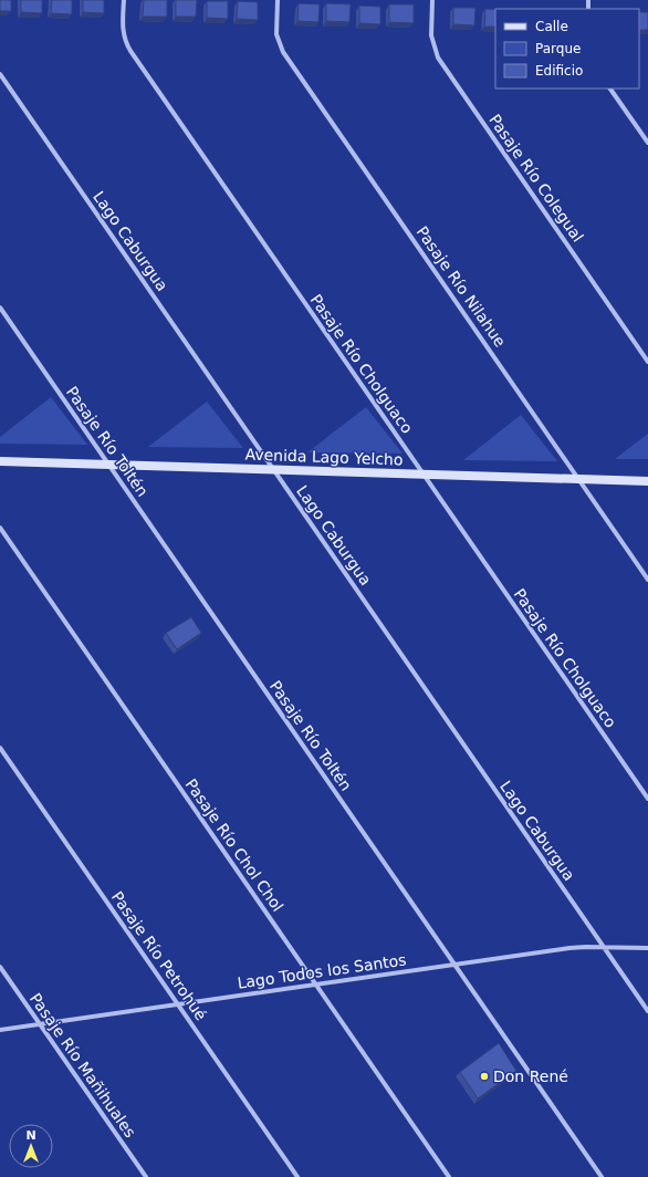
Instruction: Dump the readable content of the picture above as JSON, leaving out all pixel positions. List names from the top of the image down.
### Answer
{
  "streets": {
    "street": [
      "Pasaje Río Colegual",
      "Lago Caburgua",
      "Pasaje Río Nilahue",
      "Pasaje Río Cholguaco",
      "Pasaje Río Toltén",
      "Avenida Lago Yelcho",
      "Pasaje Río Chol Chol",
      "Pasaje Río Petrohué",
      "Lago Todos los Santos",
      "Pasaje Río Mañihuales"
    ]
  },
  "crossings": [
    ["Lago Caburgua", "Avenida Lago Yelcho"],
    ["Lago Caburgua", "Lago Todos los Santos"],
    ["Pasaje Río Nilahue", "Avenida Lago Yelcho"],
    ["Pasaje Río Cholguaco", "Avenida Lago Yelcho"],
    ["Pasaje Río Toltén", "Avenida Lago Yelcho"],
    ["Pasaje Río Toltén", "Lago Todos los Santos"],
    ["Pasaje Río Chol Chol", "Lago Todos los Santos"],
    ["Pasaje Río Petrohué", "Lago Todos los Santos"],
    ["Lago Todos los Santos", "Pasaje Río Mañihuales"]
  ],
  "places": ["Don René"],
  "legend": ["Calle", "Parque", "Edificio"],
  "north": "top"
}
